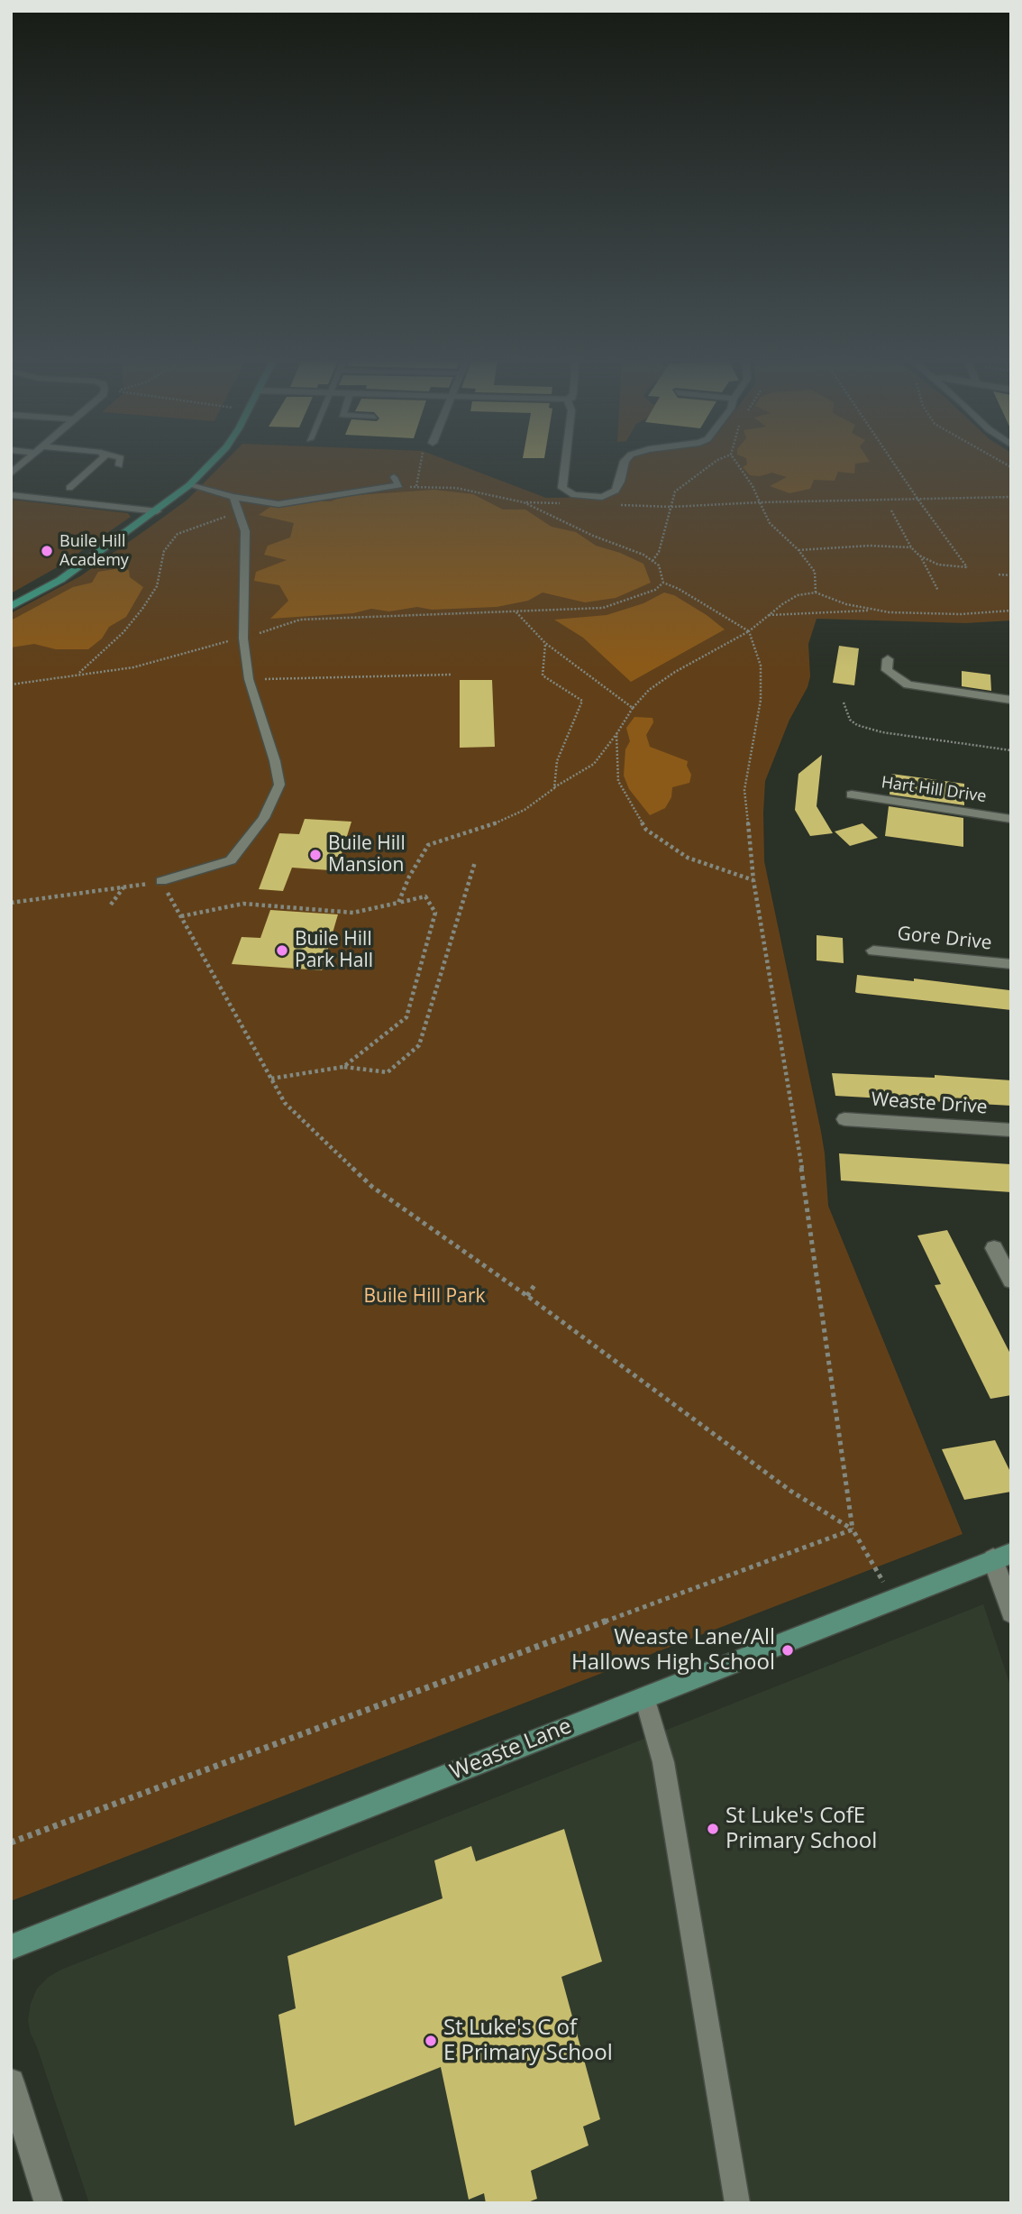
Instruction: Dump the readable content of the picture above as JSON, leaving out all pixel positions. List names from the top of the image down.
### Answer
{
  "streets": {
    "main road": ["Weaste Lane"],
    "street": ["Hart Hill Drive", "Gore Drive", "Weaste Drive"]
  },
  "parks": ["Buile Hill Park"],
  "places": [
    "Buile Hill Academy",
    "Buile Hill Mansion",
    "Buile Hill Park Hall",
    "Weaste Lane/All Hallows High School",
    "St Luke's CofE Primary School",
    "St Luke's C of E Primary School"
  ]
}
